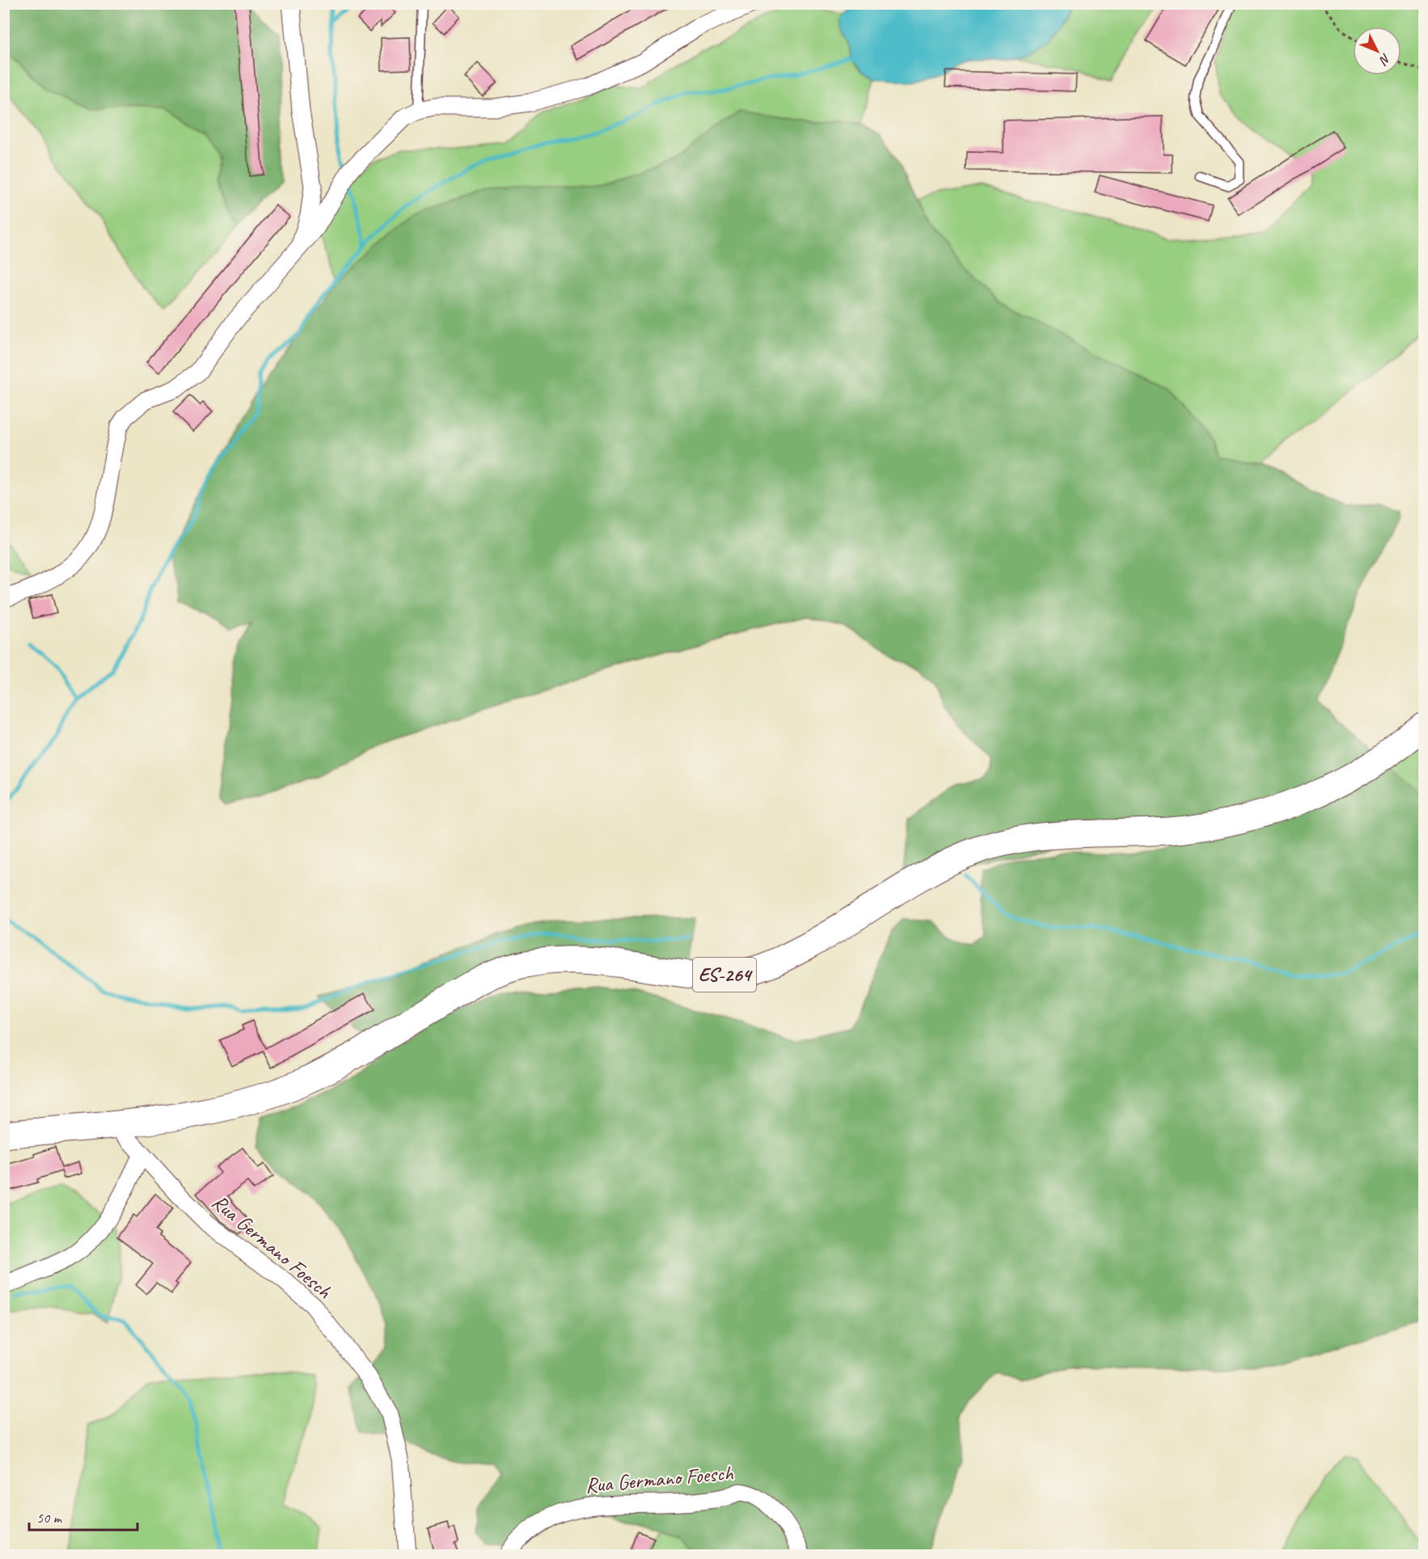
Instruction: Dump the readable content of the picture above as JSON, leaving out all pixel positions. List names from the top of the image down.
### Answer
{
  "streets": {
    "main road": ["ES-264"],
    "street": ["Rua Germano Foesch"]
  },
  "crossings": [
    ["ES-264", "Rua Germano Foesch"]
  ],
  "scale_bar": "50 m",
  "north": "bottom right"
}
